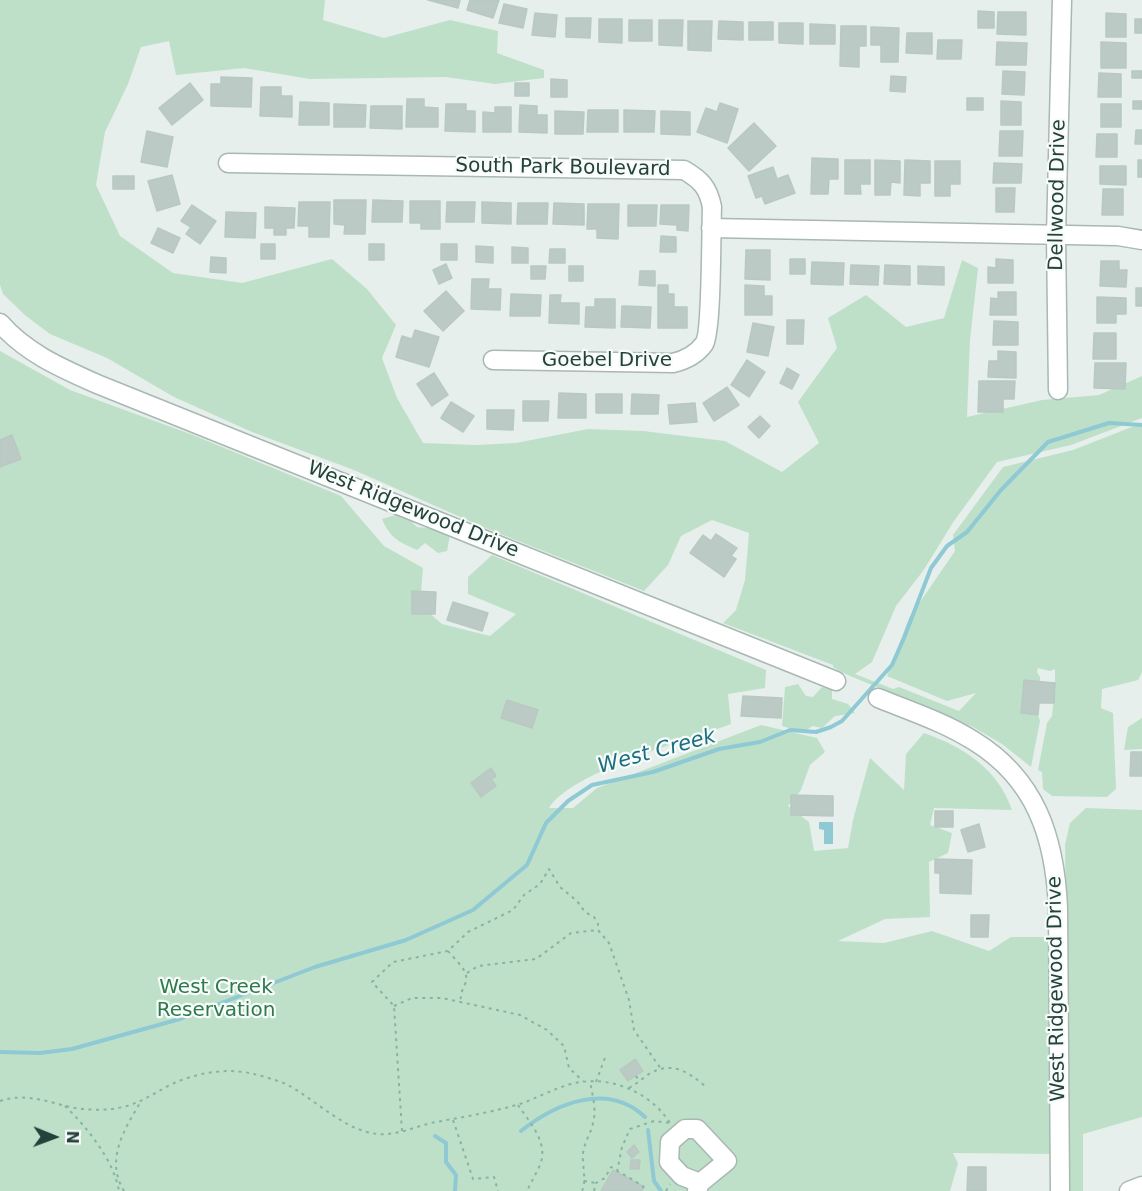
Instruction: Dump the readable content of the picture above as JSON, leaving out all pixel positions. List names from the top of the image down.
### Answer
{
  "streets": {
    "street": [
      "South Park Boulevard",
      "Dellwood Drive",
      "Goebel Drive",
      "West Ridgewood Drive"
    ]
  },
  "crossings": [
    ["South Park Boulevard", "Goebel Drive"]
  ],
  "water": ["West Creek"],
  "parks": ["West Creek Reservation"],
  "north": "right"
}
